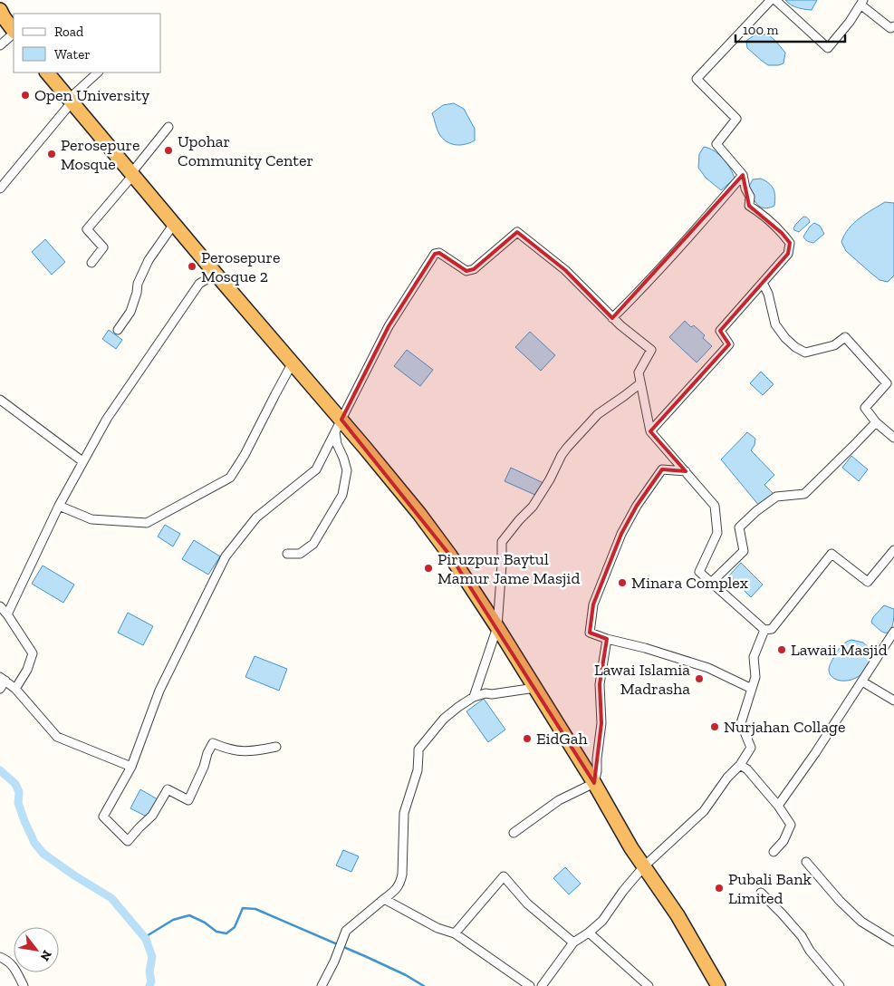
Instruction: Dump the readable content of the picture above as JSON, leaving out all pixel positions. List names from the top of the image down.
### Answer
{
  "places": [
    "Open University",
    "Upohar Community Center",
    "Perosepure Mosque",
    "Perosepure Mosque 2",
    "Piruzpur Baytul Mamur Jame Masjid",
    "Minara Complex",
    "Lawaii Masjid",
    "Lawai Islamia Madrasha",
    "Nurjahan Collage",
    "EidGah",
    "Pubali Bank Limited"
  ],
  "legend": ["Road", "Water"],
  "scale_bar": "100 m",
  "north": "bottom right"
}
